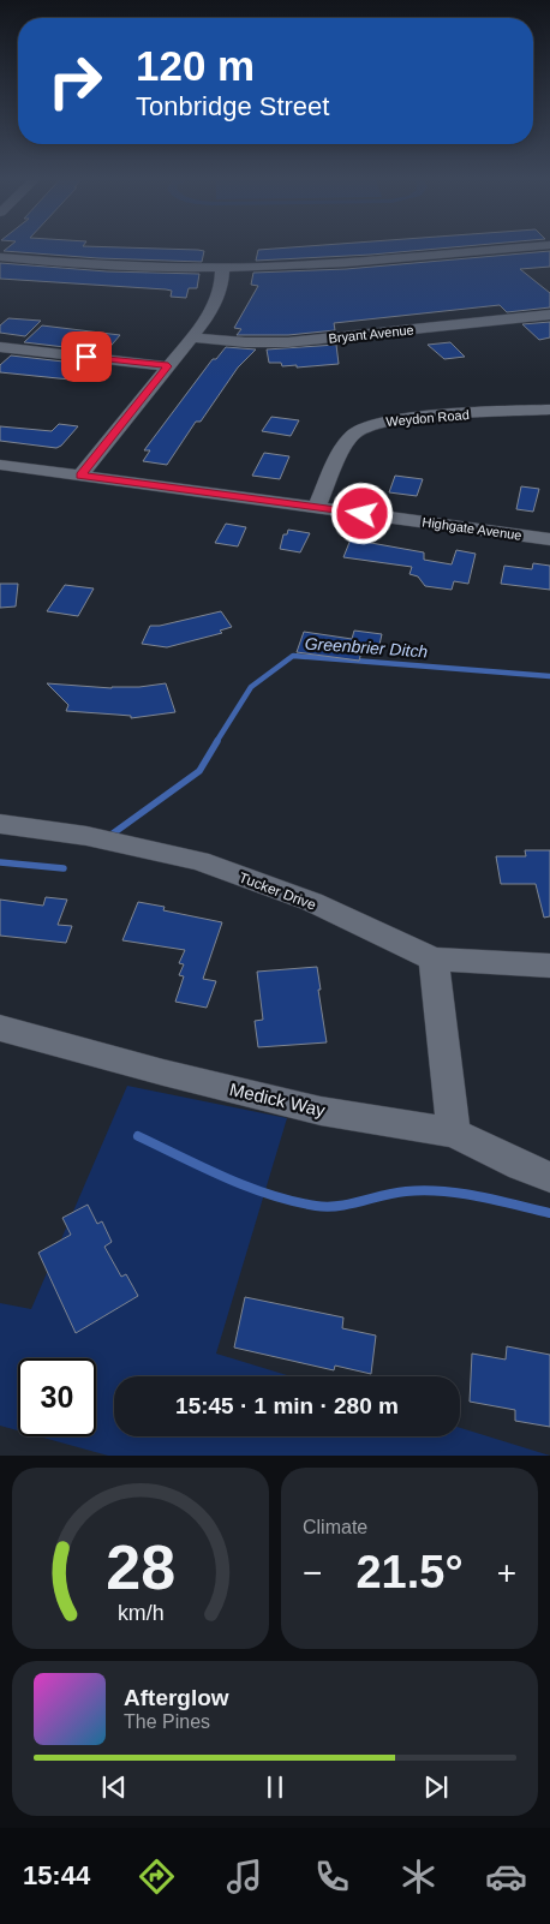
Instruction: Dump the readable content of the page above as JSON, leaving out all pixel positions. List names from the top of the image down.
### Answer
{
  "streets": {
    "street": [
      "Bryant Avenue",
      "Weydon Road",
      "Highgate Avenue",
      "Tucker Drive",
      "Medick Way"
    ]
  },
  "crossings": [
    ["Weydon Road", "Highgate Avenue"]
  ],
  "water": ["Greenbrier Ditch"],
  "page": {
    "turn": ["120 m", "Tonbridge Street"],
    "limit": "30",
    "trip": "15:45 · 1 min · 280 m",
    "tile": "Climate",
    "heat": ["−", "21.5°", "+"],
    "song": ["Afterglow", "The Pines"],
    "tabs": "15:44",
    "gauge": ["28", "km/h"]
  }
}
